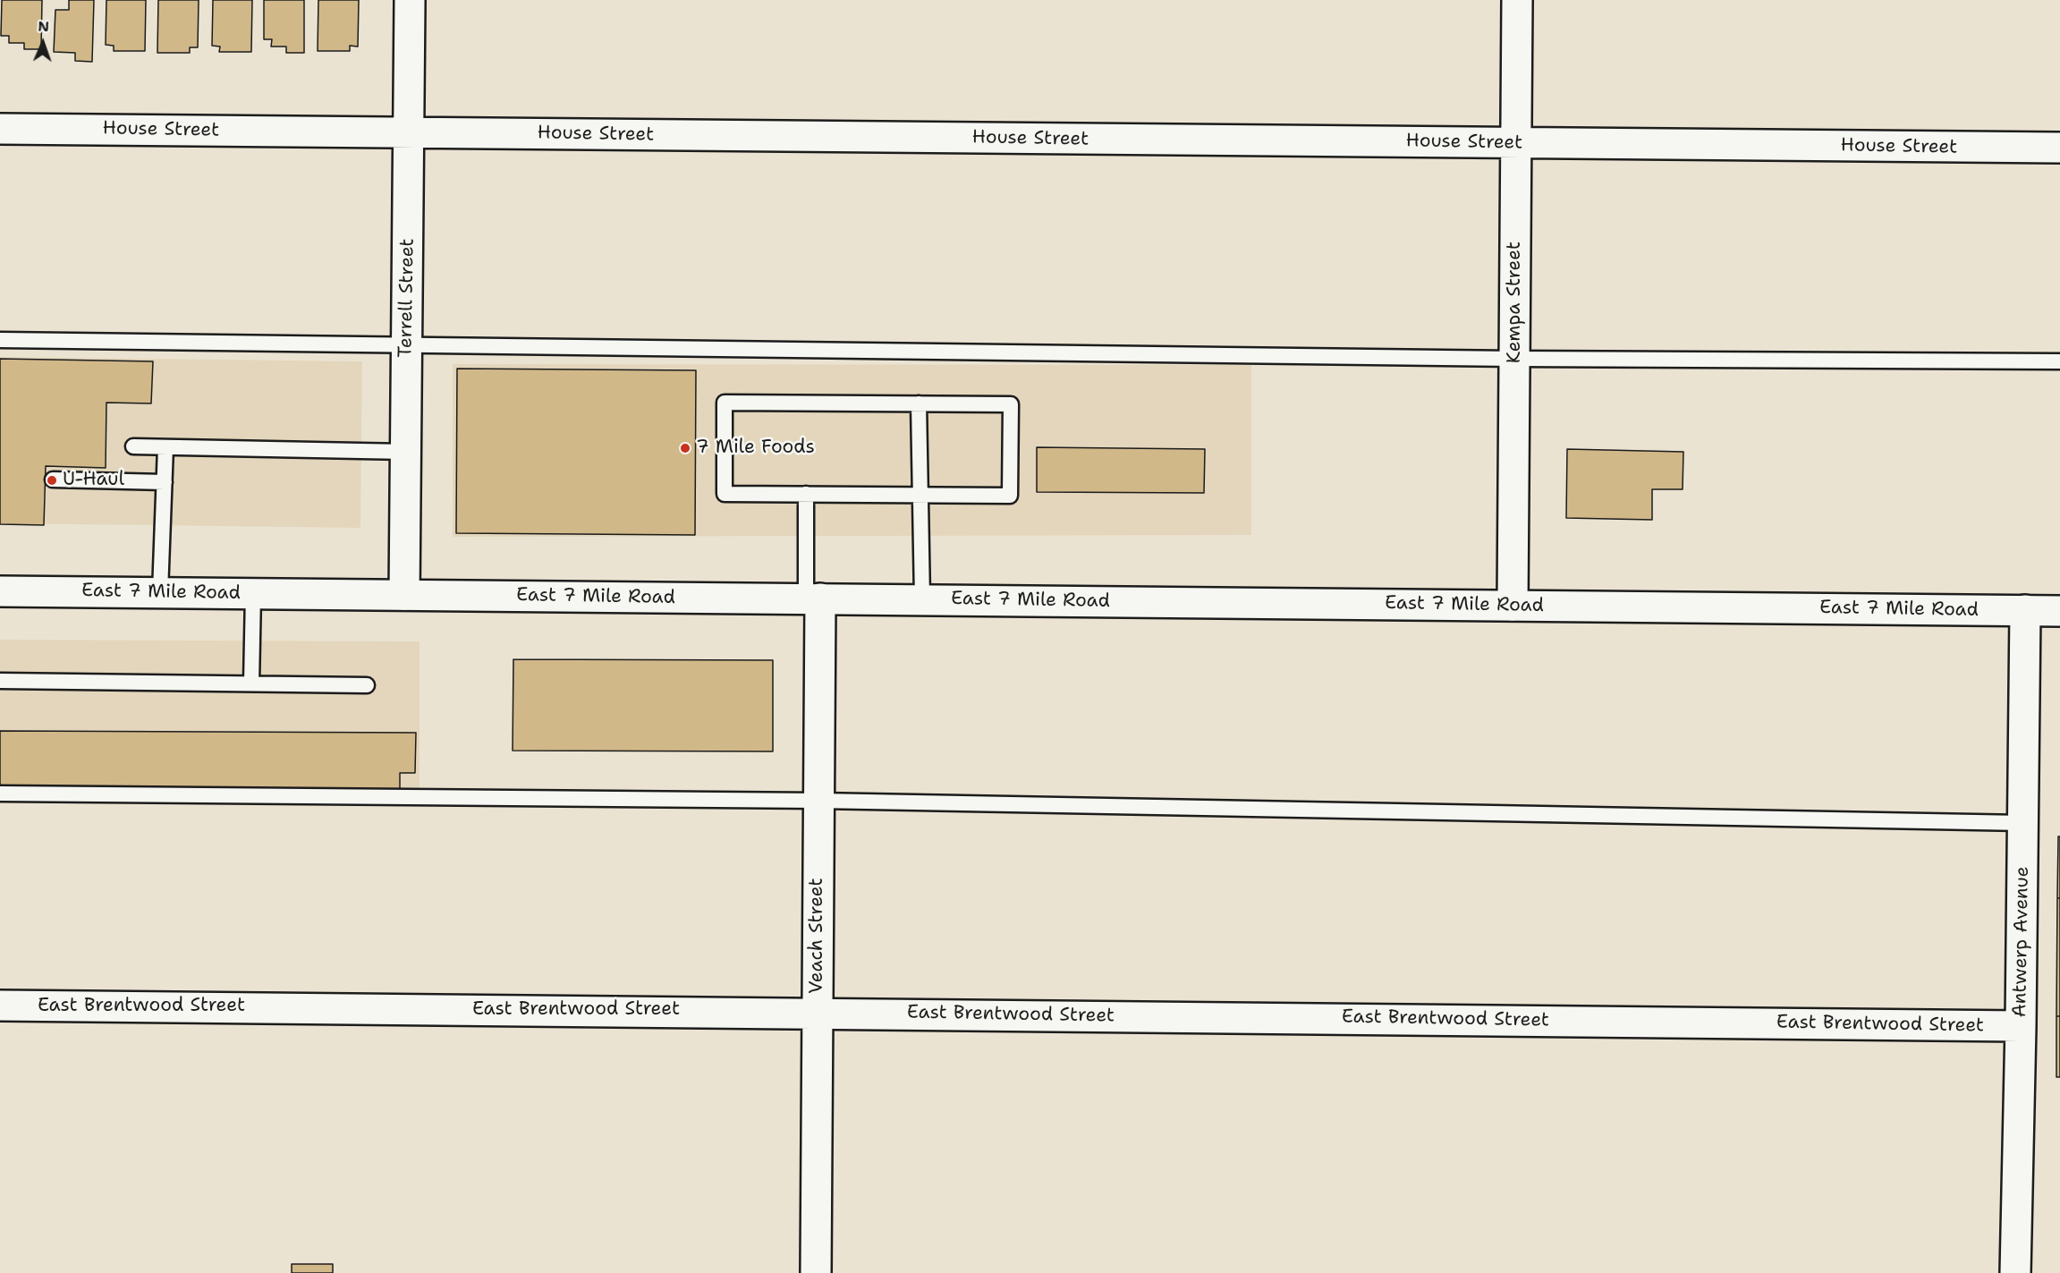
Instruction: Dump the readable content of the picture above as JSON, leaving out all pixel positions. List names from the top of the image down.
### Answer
{
  "streets": {
    "street": [
      "House Street",
      "Terrell Street",
      "Kempa Street",
      "East 7 Mile Road",
      "Veach Street",
      "Antwerp Avenue",
      "East Brentwood Street"
    ]
  },
  "crossings": [
    ["House Street", "Terrell Street"],
    ["House Street", "Kempa Street"],
    ["Terrell Street", "East 7 Mile Road"],
    ["Kempa Street", "East 7 Mile Road"],
    ["East 7 Mile Road", "Veach Street"],
    ["East 7 Mile Road", "Antwerp Avenue"],
    ["Veach Street", "East Brentwood Street"],
    ["Antwerp Avenue", "East Brentwood Street"]
  ],
  "places": ["7 Mile Foods", "U-Haul"],
  "north": "top"
}
